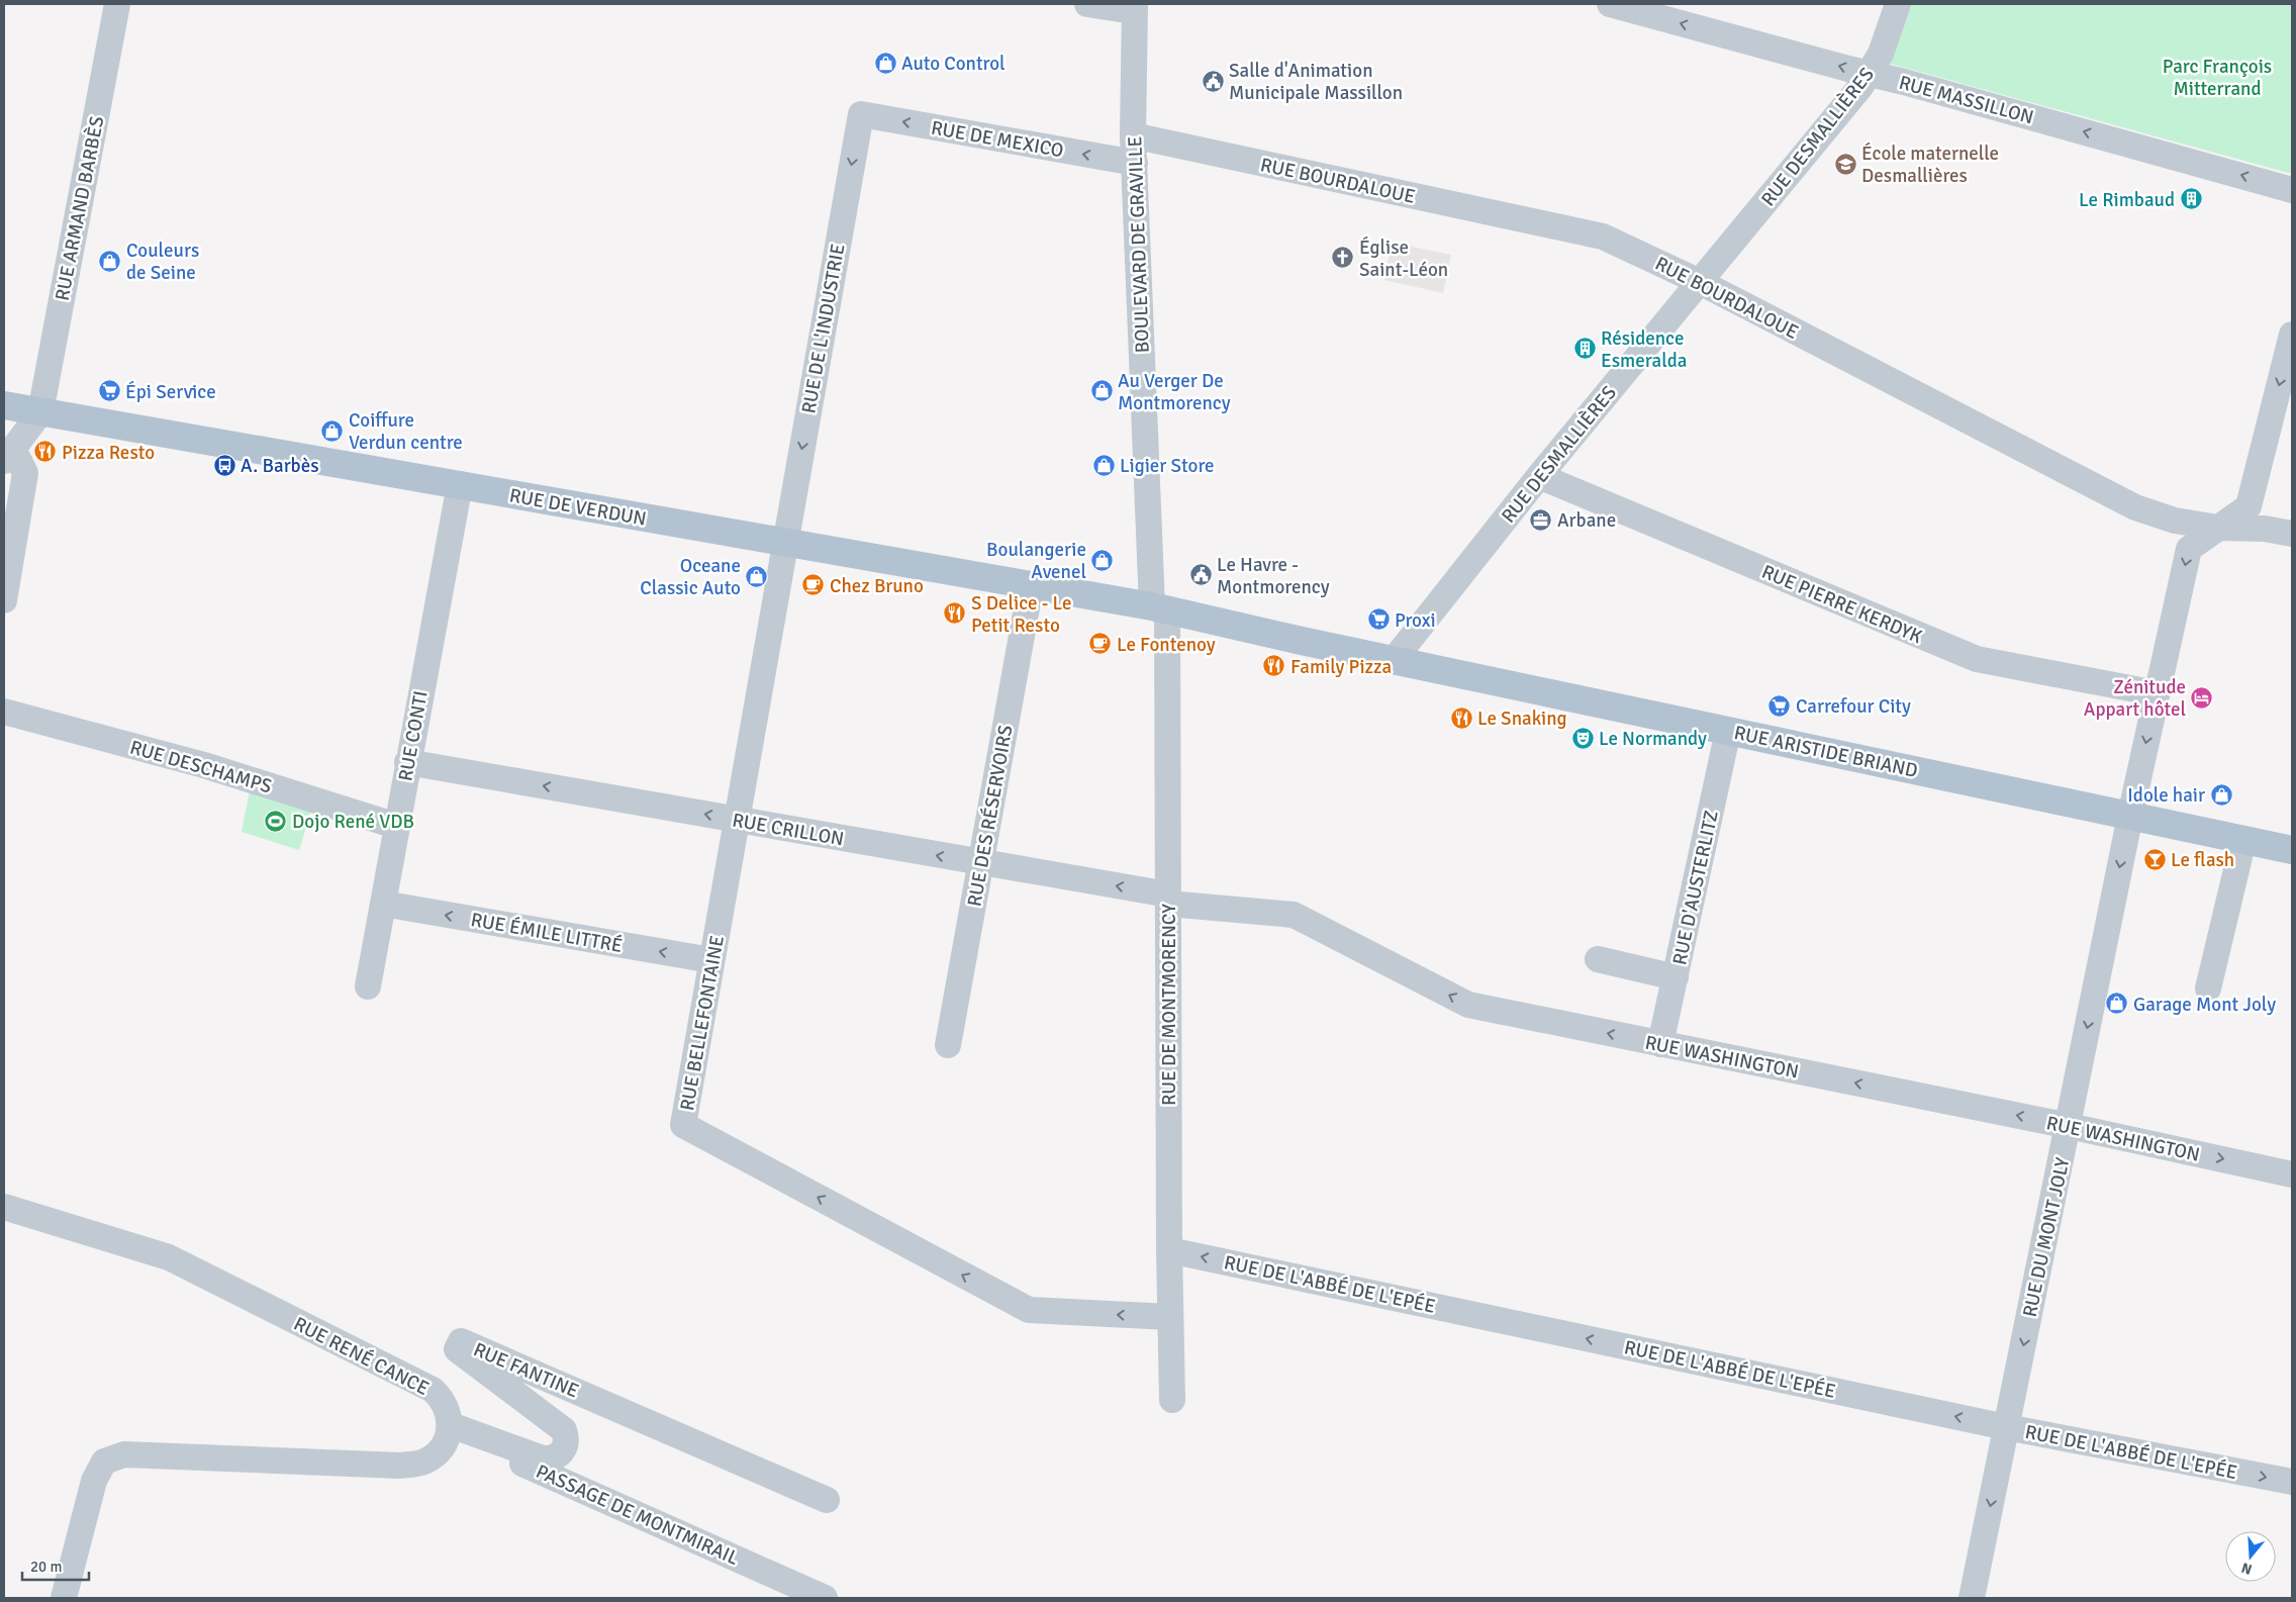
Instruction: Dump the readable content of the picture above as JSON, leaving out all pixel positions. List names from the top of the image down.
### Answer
{
  "streets": {
    "main road": ["RUE DE VERDUN", "RUE ARISTIDE BRIAND"],
    "street": [
      "RUE MASSILLON",
      "RUE DESMALLIÈRES",
      "RUE DE MEXICO",
      "RUE BOURDALOUE",
      "RUE ARMAND BARBÈS",
      "BOULEVARD DE GRAVILLE",
      "RUE DE L'INDUSTRIE",
      "RUE PIERRE KERDYK",
      "RUE CONTI",
      "RUE DESCHAMPS",
      "RUE DES RÉSERVOIRS",
      "RUE CRILLON",
      "RUE D'AUSTERLITZ",
      "RUE ÉMILE LITTRÉ",
      "RUE DE MONTMORENCY",
      "RUE BELLEFONTAINE",
      "RUE WASHINGTON",
      "RUE DU MONT JOLY",
      "RUE DE L'ABBÉ DE L'EPÉE",
      "RUE RENÉ CANCE",
      "RUE FANTINE",
      "PASSAGE DE MONTMIRAIL"
    ]
  },
  "crossings": [
    ["RUE MASSILLON", "RUE DESMALLIÈRES"],
    ["RUE DESMALLIÈRES", "RUE BOURDALOUE"],
    ["RUE DESMALLIÈRES", "RUE PIERRE KERDYK"],
    ["RUE DESMALLIÈRES", "RUE ARISTIDE BRIAND"],
    ["RUE DE MEXICO", "BOULEVARD DE GRAVILLE"],
    ["RUE DE MEXICO", "RUE DE L'INDUSTRIE"],
    ["RUE BOURDALOUE", "BOULEVARD DE GRAVILLE"],
    ["RUE BOURDALOUE", "RUE DU MONT JOLY"],
    ["RUE ARMAND BARBÈS", "RUE DE VERDUN"],
    ["BOULEVARD DE GRAVILLE", "RUE DE VERDUN"],
    ["BOULEVARD DE GRAVILLE", "RUE ARISTIDE BRIAND"],
    ["BOULEVARD DE GRAVILLE", "RUE DE MONTMORENCY"],
    ["RUE DE L'INDUSTRIE", "RUE DE VERDUN"],
    ["RUE DE L'INDUSTRIE", "RUE BELLEFONTAINE"],
    ["RUE DE VERDUN", "RUE CONTI"],
    ["RUE DE VERDUN", "RUE ARISTIDE BRIAND"],
    ["RUE DE VERDUN", "RUE DES RÉSERVOIRS"],
    ["RUE DE VERDUN", "RUE DE MONTMORENCY"],
    ["RUE DE VERDUN", "RUE BELLEFONTAINE"],
    ["RUE PIERRE KERDYK", "RUE DU MONT JOLY"],
    ["RUE CONTI", "RUE DESCHAMPS"],
    ["RUE CONTI", "RUE CRILLON"],
    ["RUE CONTI", "RUE ÉMILE LITTRÉ"],
    ["RUE ARISTIDE BRIAND", "RUE D'AUSTERLITZ"],
    ["RUE ARISTIDE BRIAND", "RUE DE MONTMORENCY"],
    ["RUE ARISTIDE BRIAND", "RUE DU MONT JOLY"],
    ["RUE DES RÉSERVOIRS", "RUE CRILLON"],
    ["RUE CRILLON", "RUE DE MONTMORENCY"],
    ["RUE CRILLON", "RUE BELLEFONTAINE"],
    ["RUE CRILLON", "RUE WASHINGTON"],
    ["RUE D'AUSTERLITZ", "RUE WASHINGTON"],
    ["RUE ÉMILE LITTRÉ", "RUE BELLEFONTAINE"],
    ["RUE DE MONTMORENCY", "RUE BELLEFONTAINE"],
    ["RUE DE MONTMORENCY", "RUE WASHINGTON"],
    ["RUE DE MONTMORENCY", "RUE DE L'ABBÉ DE L'EPÉE"],
    ["RUE WASHINGTON", "RUE DU MONT JOLY"],
    ["RUE DU MONT JOLY", "RUE DE L'ABBÉ DE L'EPÉE"],
    ["RUE RENÉ CANCE", "RUE FANTINE"],
    ["RUE RENÉ CANCE", "PASSAGE DE MONTMIRAIL"],
    ["RUE FANTINE", "PASSAGE DE MONTMIRAIL"]
  ],
  "one_way": [
    "RUE MASSILLON",
    "RUE DE MEXICO",
    "RUE DE L'INDUSTRIE",
    "RUE CRILLON",
    "RUE ÉMILE LITTRÉ",
    "RUE BELLEFONTAINE",
    "RUE DU MONT JOLY"
  ],
  "parks": ["Parc François Mitterrand"],
  "places": {
    "shop": [
      "Auto Control",
      "Couleurs de Seine",
      "Au Verger De Montmorency",
      "Coiffure Verdun centre",
      "Ligier Store",
      "Boulangerie Avenel",
      "Oceane Classic Auto",
      "Idole hair",
      "Garage Mont Joly"
    ],
    "public building": ["Salle d'Animation Municipale Massillon", "Le Havre - Montmorency"],
    "school or university": ["École maternelle Desmallières"],
    "building": ["Le Rimbaud", "Résidence Esmeralda"],
    "church": ["Église Saint-Léon"],
    "supermarket": ["Épi Service", "Proxi", "Carrefour City"],
    "restaurant": [
      "Pizza Resto",
      "S Delice - Le Petit Resto",
      "Family Pizza",
      "Le Snaking"
    ],
    "bus stop": ["A. Barbès"],
    "office": ["Arbane"],
    "cafe": ["Chez Bruno", "Le Fontenoy"],
    "hotel": ["Zénitude Appart hôtel"],
    "theatre": ["Le Normandy"],
    "sports": ["Dojo René VDB"],
    "bar": ["Le flash"]
  },
  "scale_bar": "20 m",
  "north": "bottom"
}
